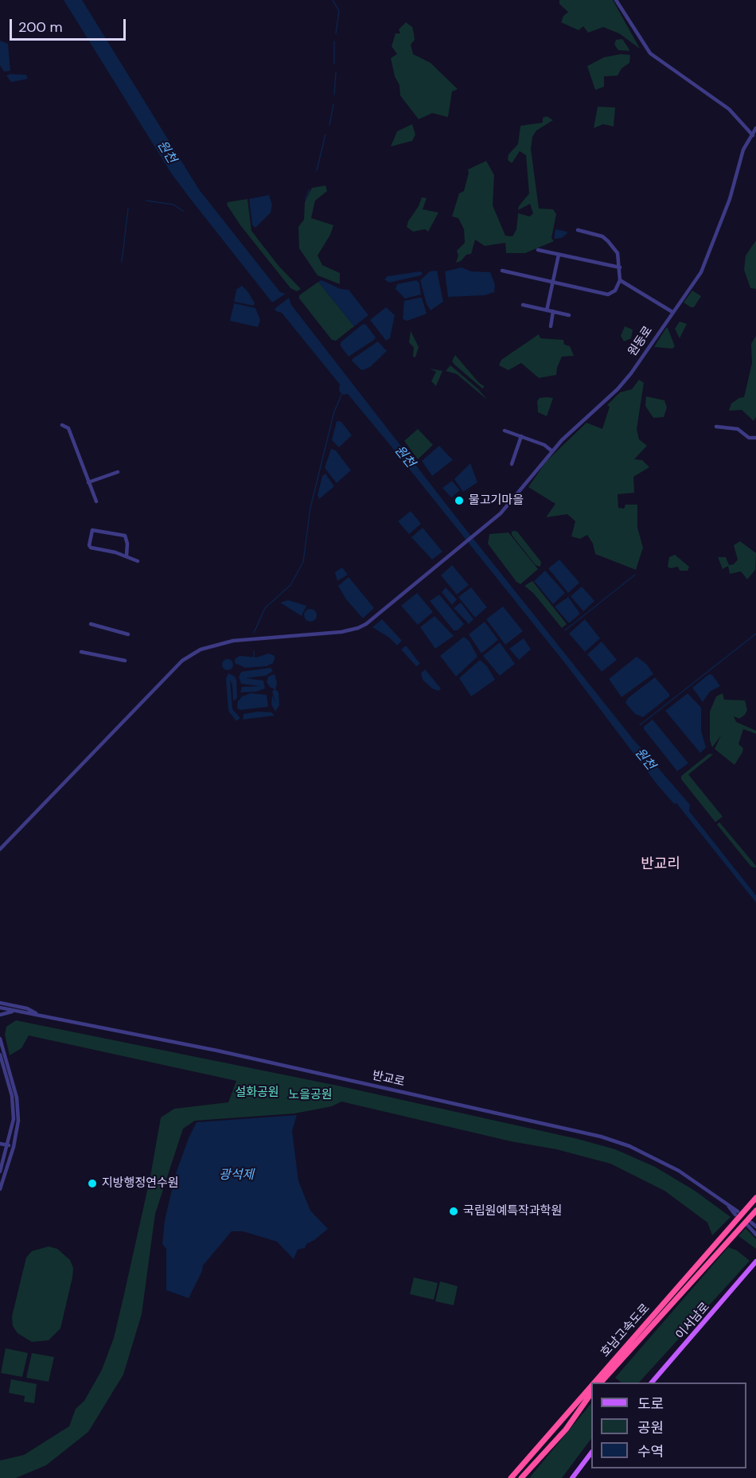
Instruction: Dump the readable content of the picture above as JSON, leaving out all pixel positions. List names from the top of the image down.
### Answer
{
  "streets": {
    "highway": ["호남고속도로"],
    "main road": ["이서남로"],
    "street": ["원동로", "반교로"]
  },
  "districts": ["반교리"],
  "water": ["원천", "광석제"],
  "parks": ["설화공원", "노을공원"],
  "places": ["물고기마을", "지방행정연수원", "국립원예특작과학원"],
  "legend": ["도로", "공원", "수역"],
  "scale_bar": "200 m"
}
